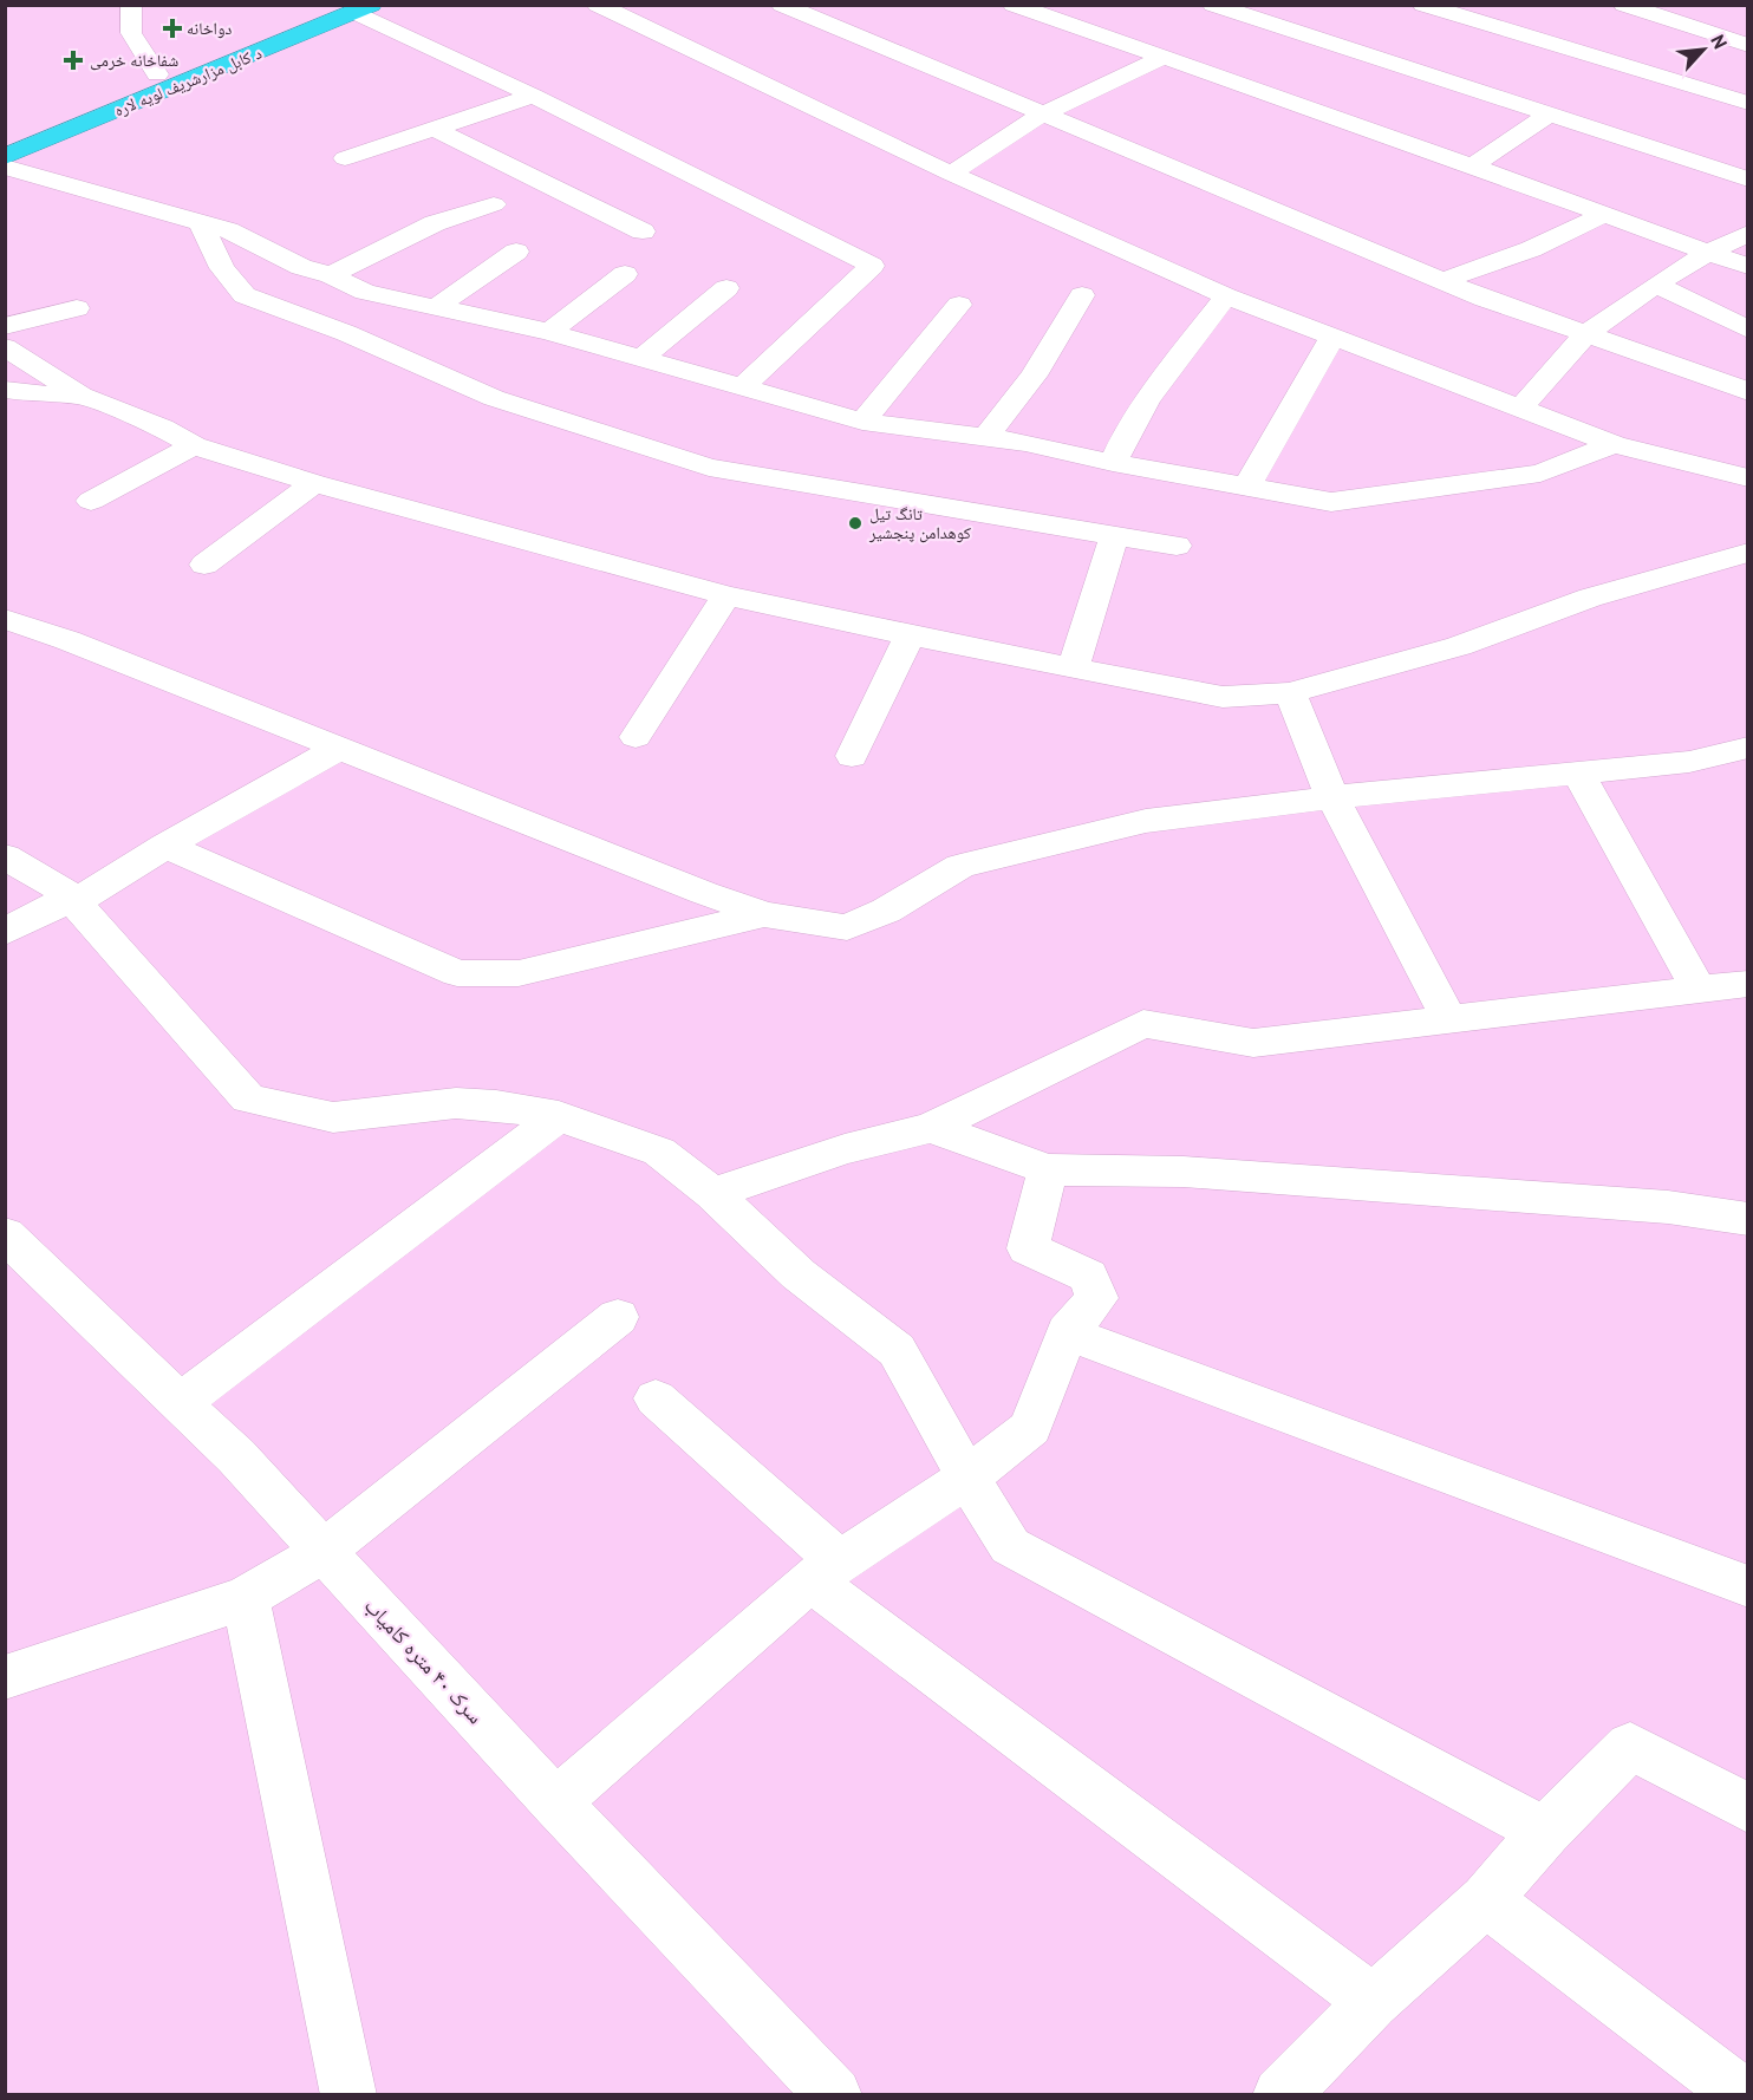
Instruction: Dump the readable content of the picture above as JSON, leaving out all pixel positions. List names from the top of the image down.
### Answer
{
  "streets": {
    "highway": ["د کابل مزارشریف لویه لاره"],
    "street": ["سرک ۴۰ متره کامیاب"]
  },
  "places": {
    "health": ["دواخانه", "شفاخانه خرمی"],
    "other": ["تانگ تیل کوهدامن پنجشیر"]
  },
  "north": "top right"
}
